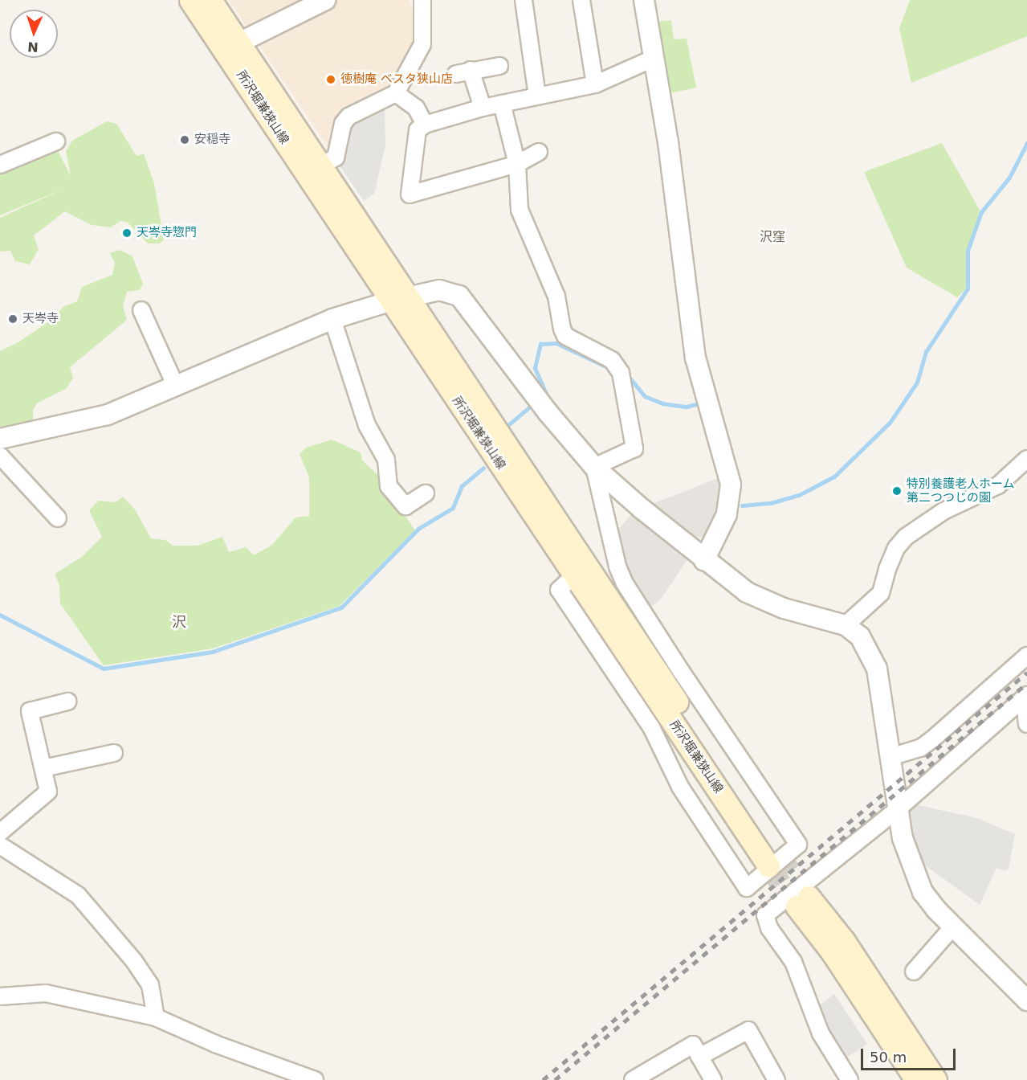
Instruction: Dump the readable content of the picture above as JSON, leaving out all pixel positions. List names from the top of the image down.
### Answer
{
  "streets": {
    "main road": ["所沢堀兼狭山線"]
  },
  "districts": ["沢窪", "沢"],
  "places": [
    "徳樹庵 ベスタ狭山店",
    "安穏寺",
    "天岑寺惣門",
    "天岑寺",
    "特別養護老人ホーム 第二つつじの園"
  ],
  "scale_bar": "50 m",
  "north": "bottom"
}
